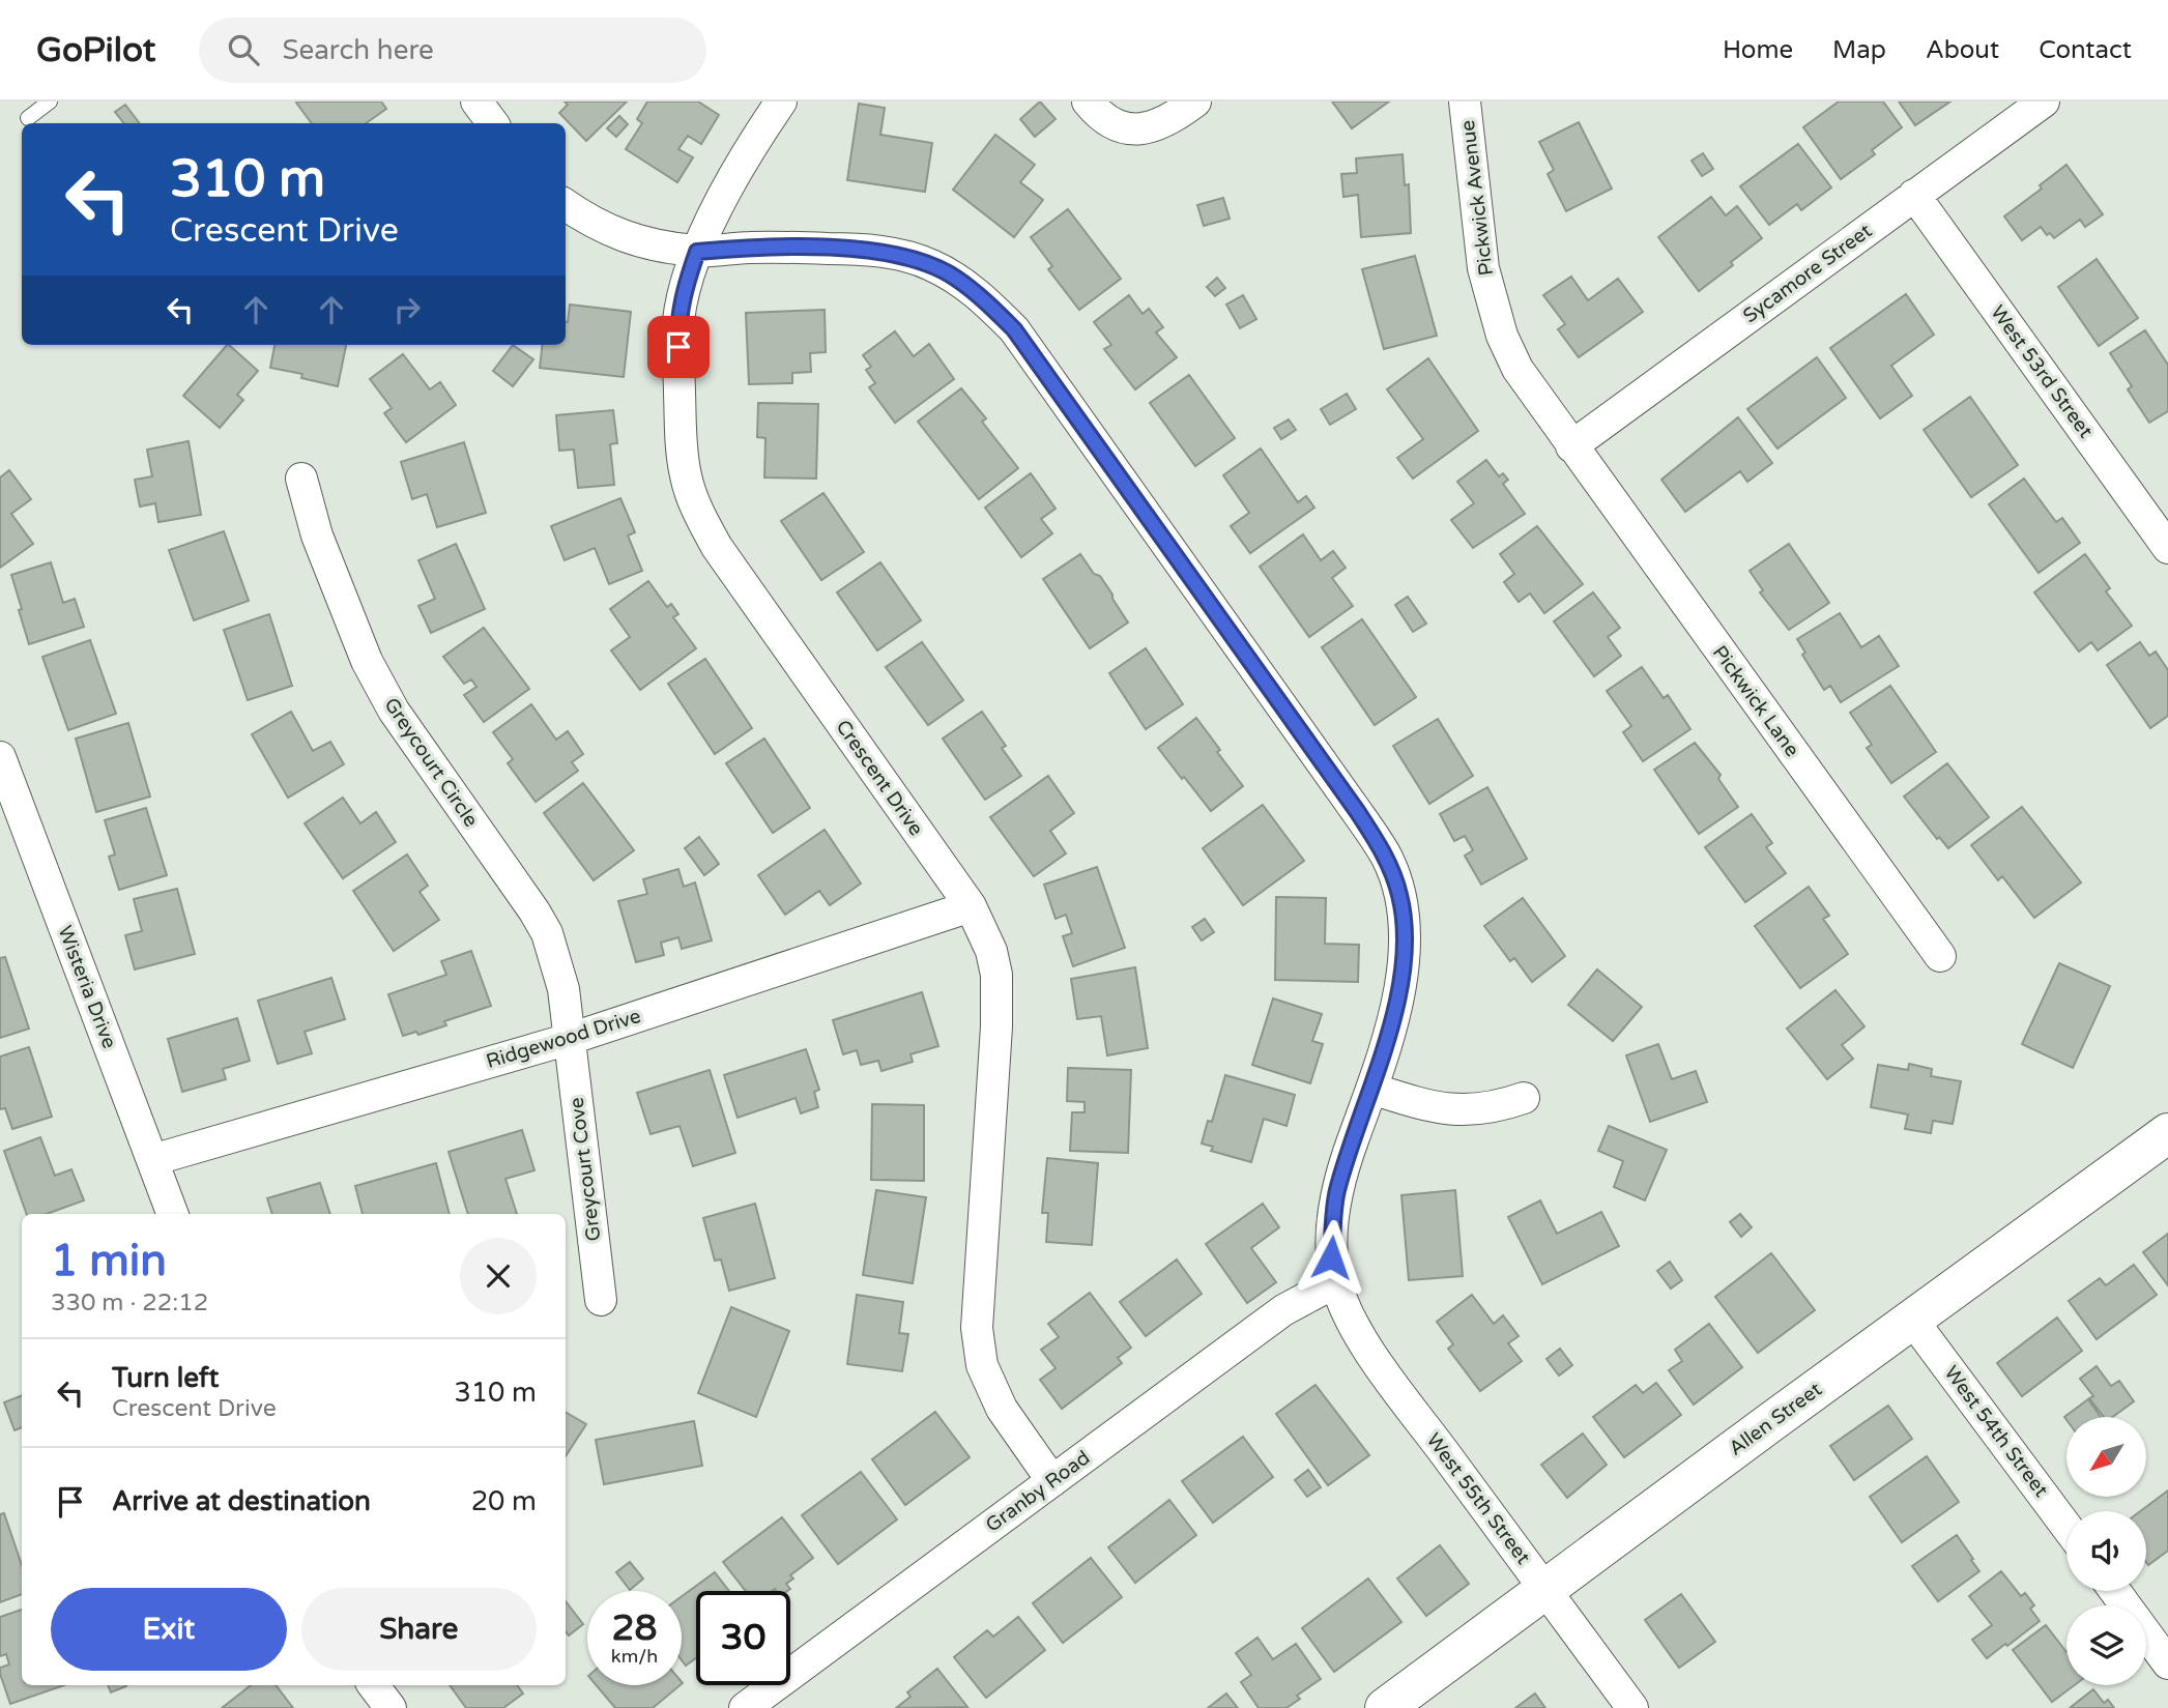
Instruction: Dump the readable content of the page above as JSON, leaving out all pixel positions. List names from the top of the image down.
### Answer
{
  "streets": {
    "street": [
      "Pickwick Avenue",
      "Sycamore Street",
      "West 53rd Street",
      "Pickwick Lane",
      "Greycourt Circle",
      "Crescent Drive",
      "Wisteria Drive",
      "Ridgewood Drive",
      "Greycourt Cove",
      "Allen Street",
      "West 54th Street",
      "Granby Road",
      "West 55th Street"
    ]
  },
  "crossings": [
    ["Pickwick Avenue", "Sycamore Street"],
    ["Pickwick Avenue", "Pickwick Lane"],
    ["Sycamore Street", "West 53rd Street"],
    ["Sycamore Street", "Pickwick Lane"],
    ["Greycourt Circle", "Ridgewood Drive"],
    ["Greycourt Circle", "Greycourt Cove"],
    ["Crescent Drive", "Ridgewood Drive"],
    ["Crescent Drive", "Granby Road"],
    ["Crescent Drive", "West 55th Street"],
    ["Wisteria Drive", "Ridgewood Drive"],
    ["Ridgewood Drive", "Greycourt Cove"],
    ["Allen Street", "West 54th Street"],
    ["Allen Street", "West 55th Street"],
    ["Granby Road", "West 55th Street"]
  ],
  "north": "bottom left",
  "page": {
    "header": "GoPilot",
    "search": "Search here",
    "nav": [
      "Home",
      "Map",
      "About",
      "Contact"
    ],
    "turn": ["310 m", "Crescent Drive"],
    "heading": ["1 min", "330 m · 22:12"],
    "list": [
      {
        "name": "Turn left",
        "note": "Crescent Drive",
        "value": "310 m"
      },
      {
        "name": "Arrive at destination",
        "value": "20 m"
      }
    ],
    "buttons": ["Exit", "Share"],
    "speed": "28 km/h",
    "limit": "30"
  }
}
